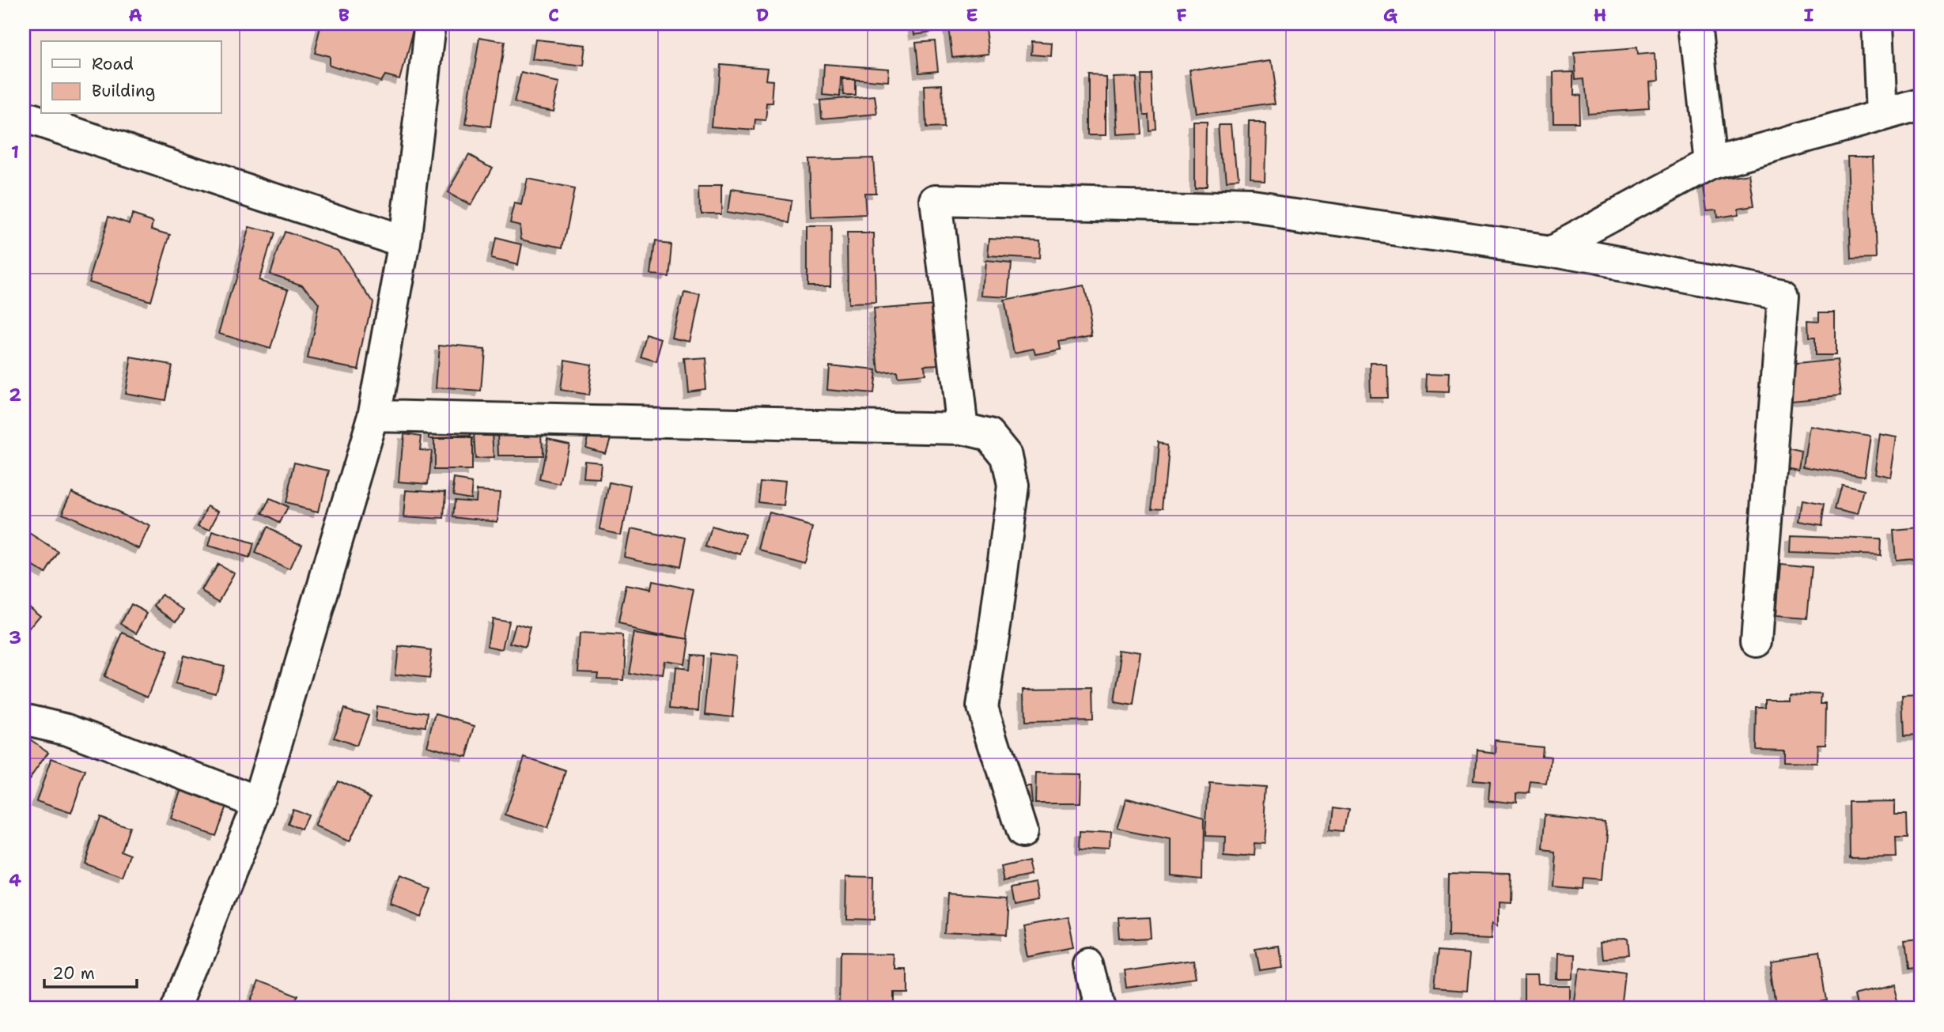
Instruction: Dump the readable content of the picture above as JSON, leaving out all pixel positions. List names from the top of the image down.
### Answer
{
  "legend": ["Road", "Building"],
  "scale_bar": "20 m",
  "grid": {
    "columns": [
      "A",
      "B",
      "C",
      "D",
      "E",
      "F",
      "G",
      "H",
      "I"
    ],
    "rows": [
      "1",
      "2",
      "3",
      "4"
    ]
  }
}
